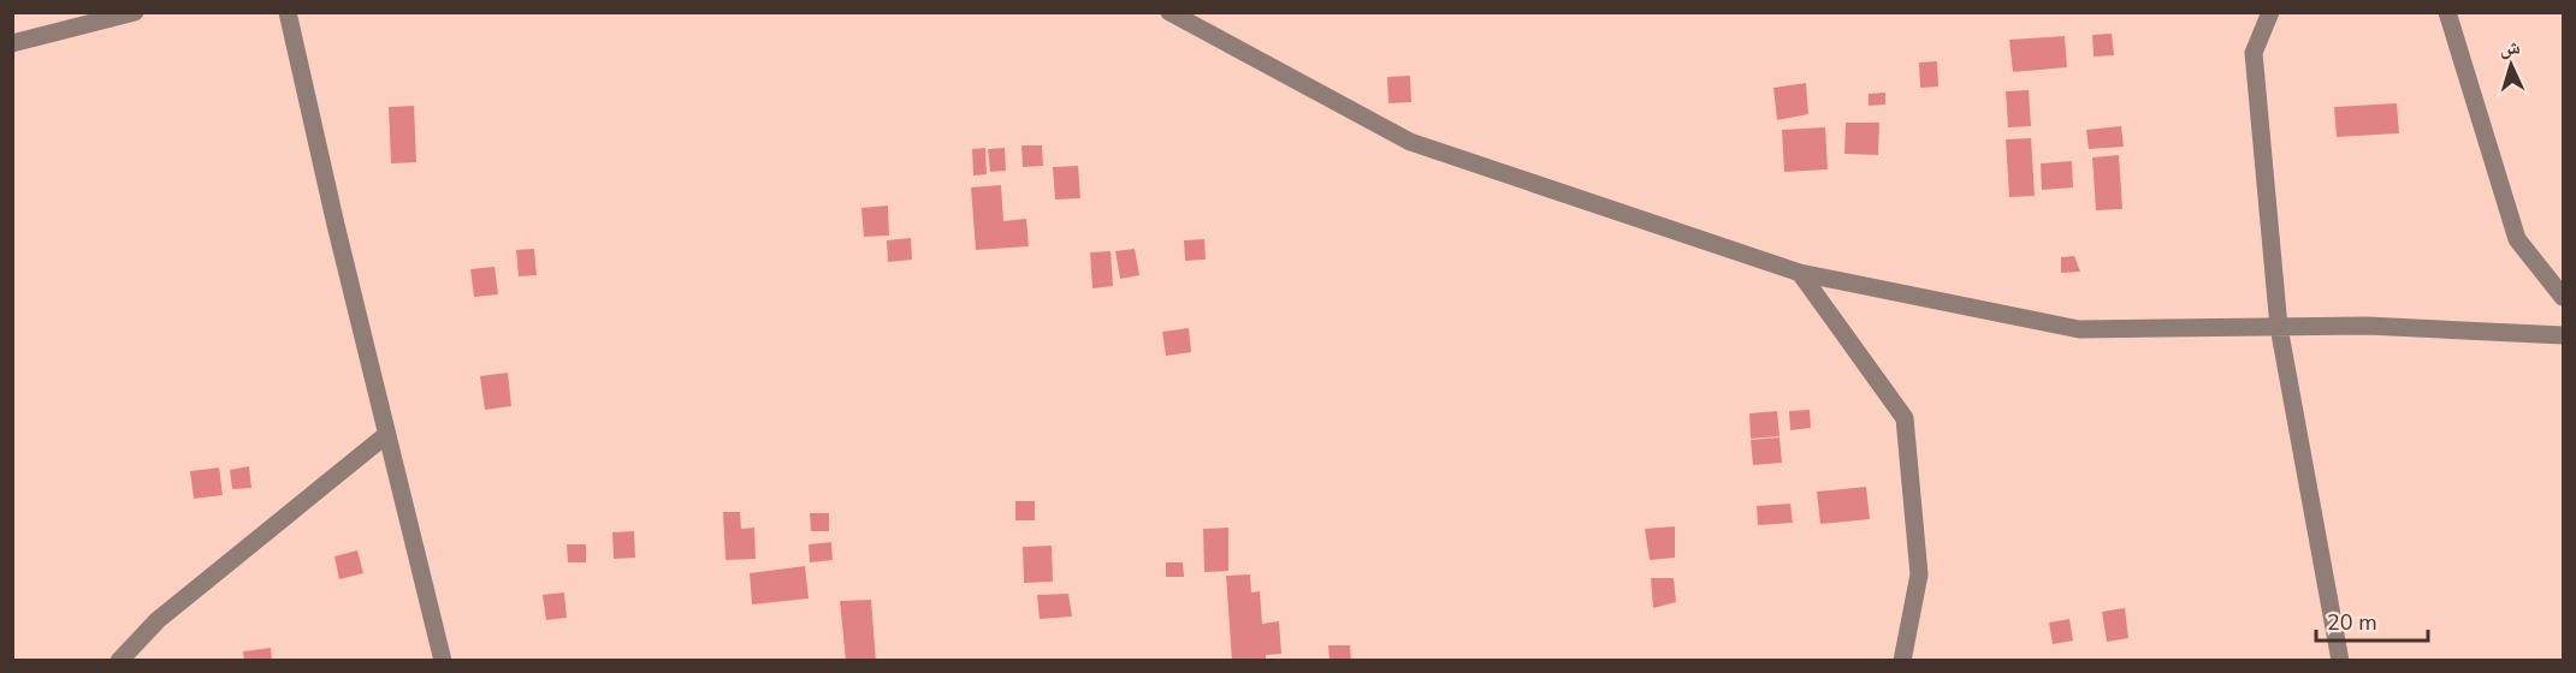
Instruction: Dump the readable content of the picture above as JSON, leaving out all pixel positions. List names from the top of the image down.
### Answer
{
  "scale_bar": "20 m",
  "north": "top"
}
